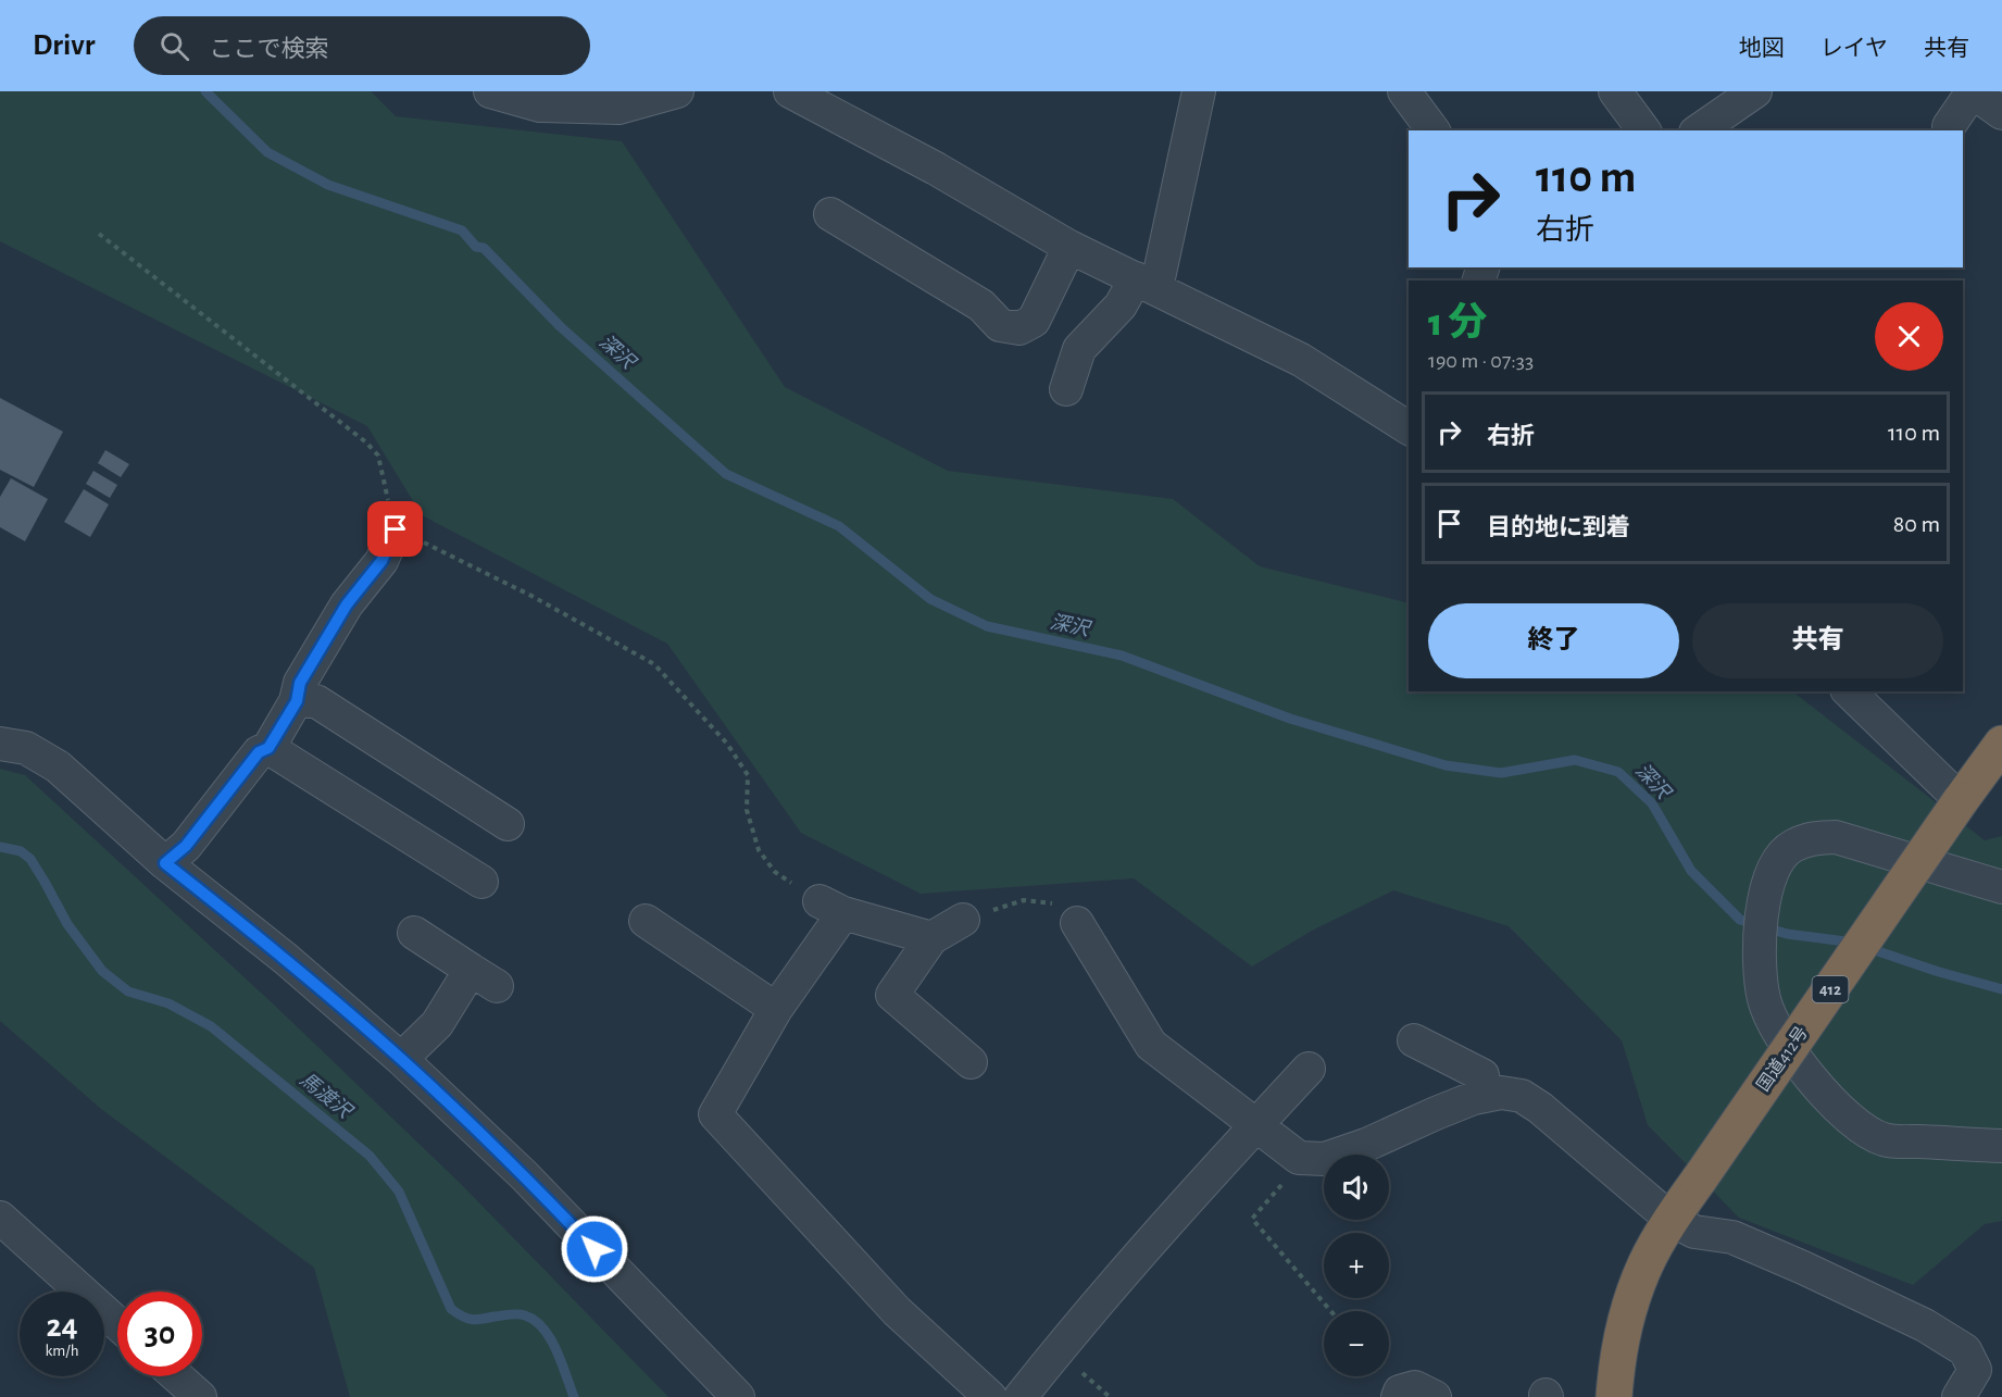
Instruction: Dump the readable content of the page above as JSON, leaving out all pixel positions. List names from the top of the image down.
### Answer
{
  "streets": {
    "highway": ["412", "国道412号"]
  },
  "water": ["深沢", "馬渡沢"],
  "page": {
    "header": "Drivr",
    "search": "ここで検索",
    "nav": ["地図", "レイヤ", "共有"],
    "turn": ["110 m", "右折"],
    "heading": ["1 分", "190 m · 07:33"],
    "list": [
      {
        "name": "右折",
        "value": "110 m"
      },
      {
        "name": "目的地に到着",
        "value": "80 m"
      }
    ],
    "buttons": ["終了", "共有"],
    "map_buttons": ["+", "−"],
    "speed": "24 km/h",
    "limit": "30"
  }
}
